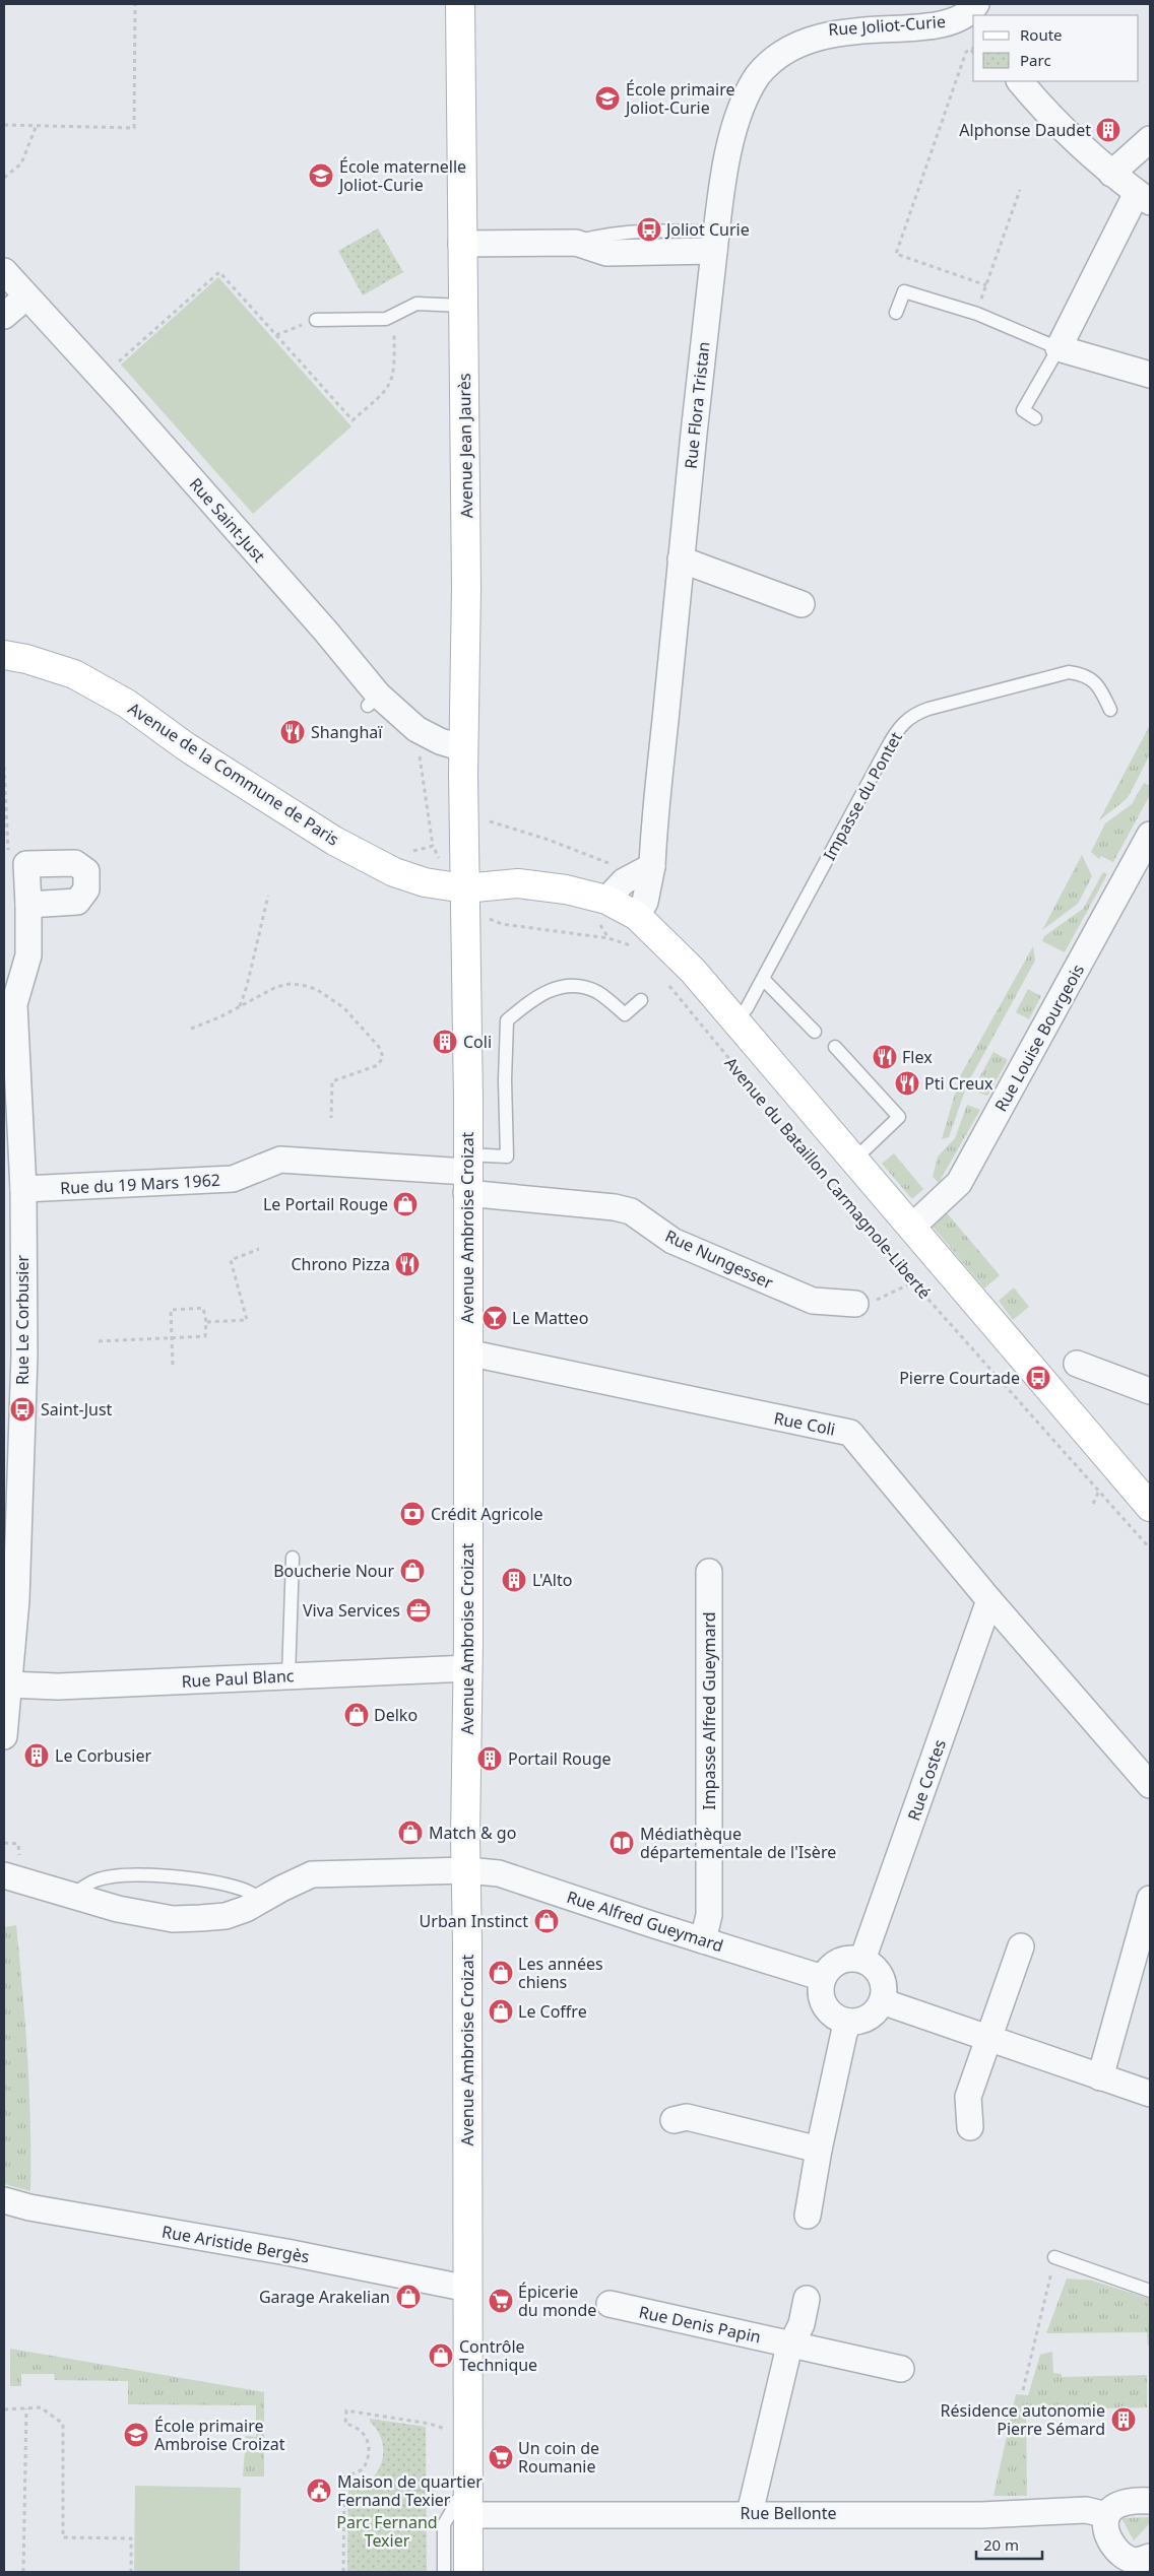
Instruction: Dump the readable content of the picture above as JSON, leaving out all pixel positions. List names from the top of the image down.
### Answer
{
  "streets": {
    "main road": [
      "Avenue Jean Jaurès",
      "Avenue de la Commune de Paris",
      "Avenue du Bataillon Carmagnole-Liberté",
      "Avenue Ambroise Croizat"
    ],
    "street": [
      "Rue Joliot-Curie",
      "Rue Flora Tristan",
      "Rue Saint-Just",
      "Rue Louise Bourgeois",
      "Rue du 19 Mars 1962",
      "Rue Nungesser",
      "Rue Le Corbusier",
      "Rue Coli",
      "Rue Paul Blanc",
      "Impasse Alfred Gueymard",
      "Rue Costes",
      "Rue Alfred Gueymard",
      "Rue Aristide Bergès",
      "Rue Denis Papin",
      "Rue Bellonte"
    ],
    "lane": ["Impasse du Pontet"]
  },
  "crossings": [
    ["Rue Joliot-Curie", "Rue Flora Tristan"],
    ["Rue Flora Tristan", "Avenue du Bataillon Carmagnole-Liberté"],
    ["Avenue Jean Jaurès", "Rue Saint-Just"],
    ["Avenue Jean Jaurès", "Avenue de la Commune de Paris"],
    ["Avenue Jean Jaurès", "Avenue du Bataillon Carmagnole-Liberté"],
    ["Avenue Jean Jaurès", "Avenue Ambroise Croizat"],
    ["Avenue de la Commune de Paris", "Avenue du Bataillon Carmagnole-Liberté"],
    ["Avenue de la Commune de Paris", "Avenue Ambroise Croizat"],
    ["Impasse du Pontet", "Avenue du Bataillon Carmagnole-Liberté"],
    ["Rue Louise Bourgeois", "Avenue du Bataillon Carmagnole-Liberté"],
    ["Avenue du Bataillon Carmagnole-Liberté", "Avenue Ambroise Croizat"],
    ["Rue du 19 Mars 1962", "Avenue Ambroise Croizat"],
    ["Rue du 19 Mars 1962", "Rue Nungesser"],
    ["Rue du 19 Mars 1962", "Rue Le Corbusier"],
    ["Avenue Ambroise Croizat", "Rue Nungesser"],
    ["Avenue Ambroise Croizat", "Rue Coli"],
    ["Avenue Ambroise Croizat", "Rue Paul Blanc"],
    ["Avenue Ambroise Croizat", "Rue Alfred Gueymard"],
    ["Avenue Ambroise Croizat", "Rue Aristide Bergès"],
    ["Avenue Ambroise Croizat", "Rue Bellonte"],
    ["Rue Le Corbusier", "Rue Paul Blanc"],
    ["Rue Coli", "Rue Costes"],
    ["Impasse Alfred Gueymard", "Rue Alfred Gueymard"],
    ["Rue Costes", "Rue Alfred Gueymard"]
  ],
  "parks": ["Parc Fernand Texier"],
  "places": {
    "school or university": ["École primaire Joliot-Curie", "École maternelle Joliot-Curie", "École primaire Ambroise Croizat"],
    "building": [
      "Alphonse Daudet",
      "Coli",
      "L'Alto",
      "Le Corbusier",
      "Portail Rouge",
      "Résidence autonomie Pierre Sémard"
    ],
    "bus stop": ["Joliot Curie", "Pierre Courtade", "Saint-Just"],
    "restaurant": [
      "Shanghaï",
      "Flex",
      "Pti Creux",
      "Chrono Pizza"
    ],
    "shop": [
      "Le Portail Rouge",
      "Boucherie Nour",
      "Delko",
      "Match & go",
      "Urban Instinct",
      "Les années chiens",
      "Le Coffre",
      "Garage Arakelian",
      "Contrôle Technique"
    ],
    "bar": ["Le Matteo"],
    "bank": ["Crédit Agricole"],
    "office": ["Viva Services"],
    "library": ["Médiathèque départementale de l'Isère"],
    "supermarket": ["Épicerie du monde", "Un coin de Roumanie"],
    "public building": ["Maison de quartier Fernand Texier"]
  },
  "legend": ["Route", "Parc"],
  "scale_bar": "20 m"
}
